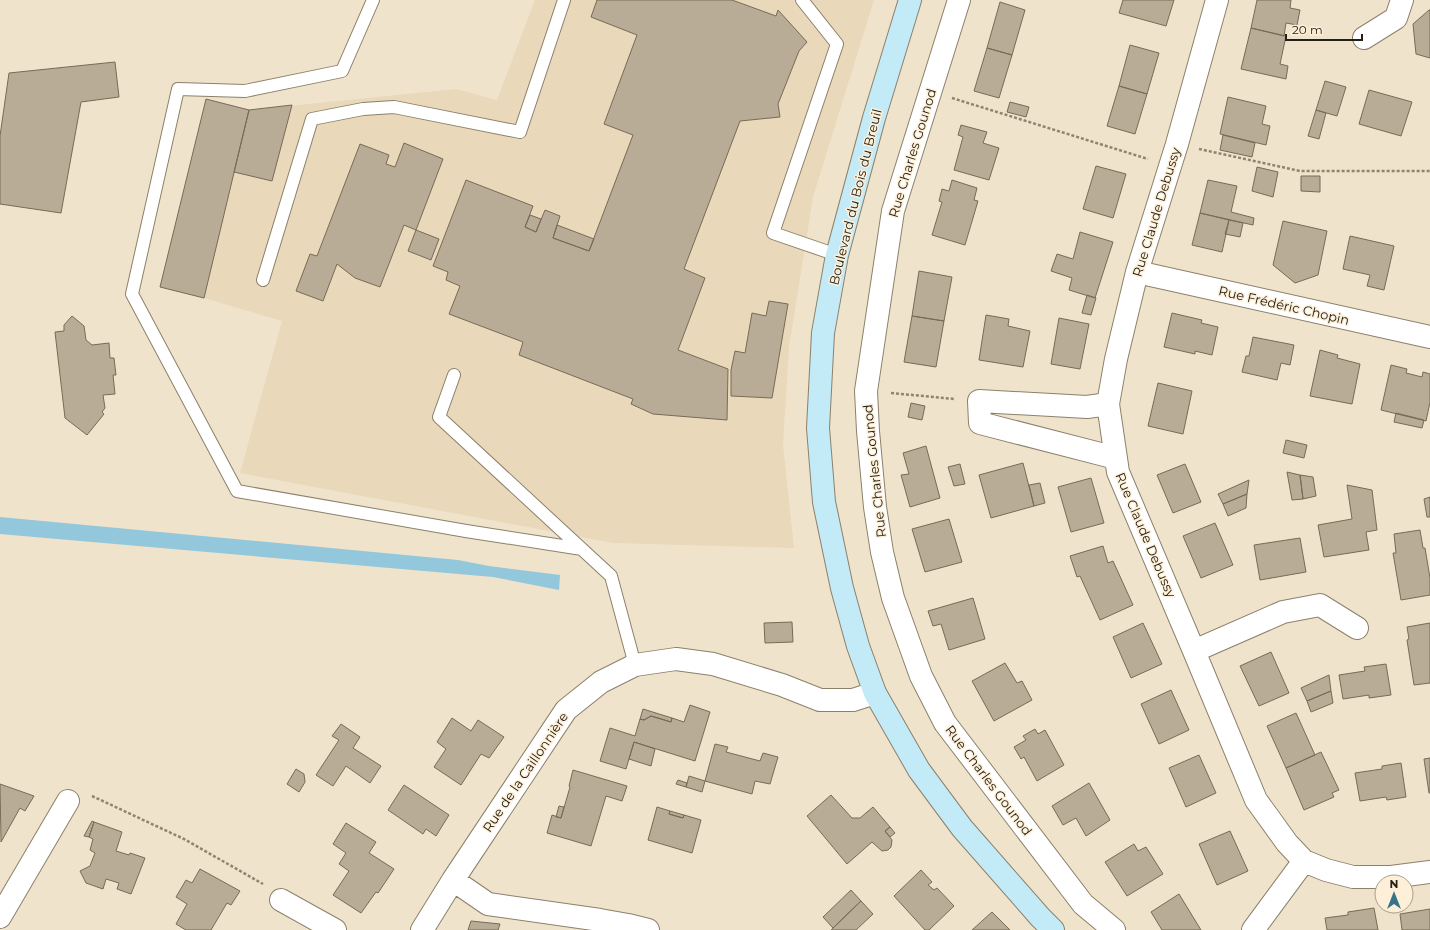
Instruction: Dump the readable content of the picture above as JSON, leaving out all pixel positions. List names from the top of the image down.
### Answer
{
  "streets": {
    "main road": ["Boulevard du Bois du Breuil"],
    "street": [
      "Rue Charles Gounod",
      "Rue Claude Debussy",
      "Rue Frédéric Chopin",
      "Rue de la Caillonnière"
    ]
  },
  "crossings": [
    ["Boulevard du Bois du Breuil", "Rue de la Caillonnière"],
    ["Rue Claude Debussy", "Rue Frédéric Chopin"]
  ],
  "scale_bar": "20 m",
  "north": "top"
}
